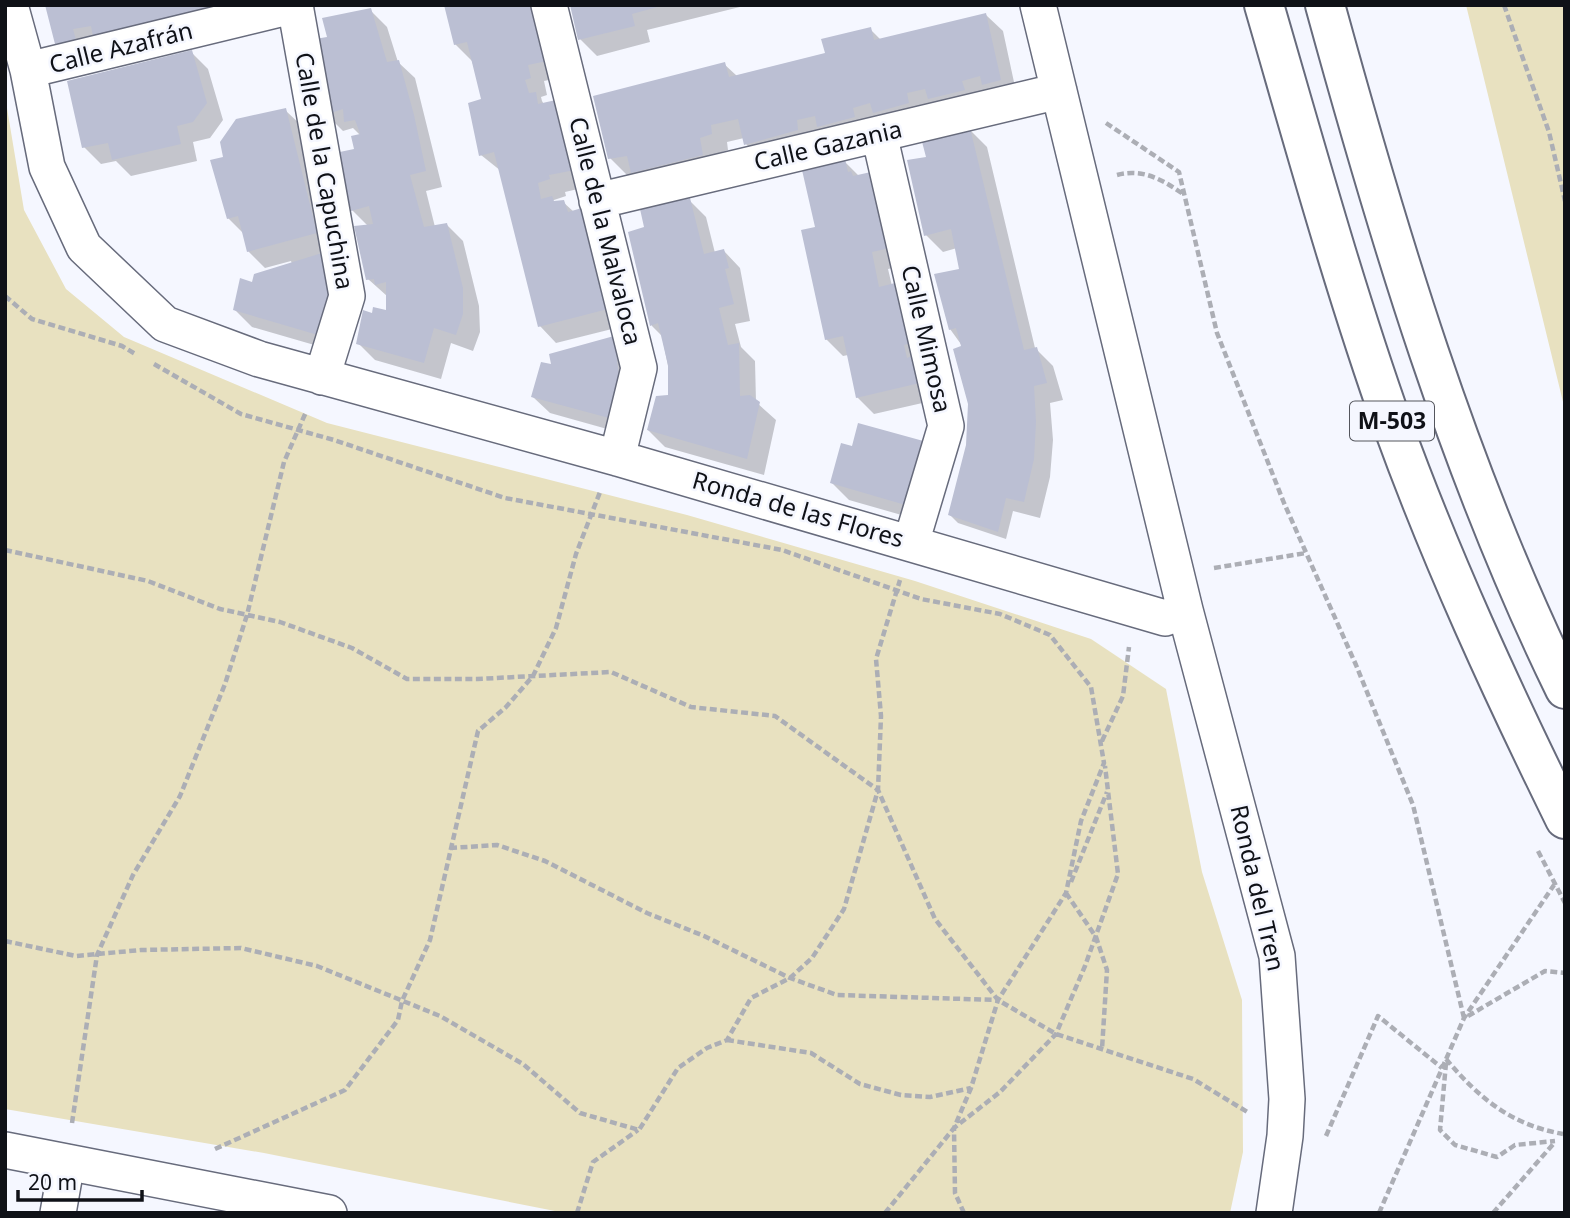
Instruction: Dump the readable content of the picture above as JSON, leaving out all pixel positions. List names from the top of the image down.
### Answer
{
  "streets": {
    "highway": ["M-503"],
    "street": [
      "Calle Azafrán",
      "Calle Gazania",
      "Calle de la Capuchina",
      "Calle de la Malvaloca",
      "Calle Mimosa",
      "Ronda de las Flores",
      "Ronda del Tren"
    ]
  },
  "crossings": [
    ["Calle Azafrán", "Calle de la Capuchina"],
    ["Calle Azafrán", "Ronda de las Flores"],
    ["Calle Gazania", "Calle de la Malvaloca"],
    ["Calle Gazania", "Calle Mimosa"],
    ["Calle de la Capuchina", "Ronda de las Flores"],
    ["Calle de la Malvaloca", "Ronda de las Flores"],
    ["Calle Mimosa", "Ronda de las Flores"],
    ["Ronda de las Flores", "Ronda del Tren"]
  ],
  "scale_bar": "20 m"
}
